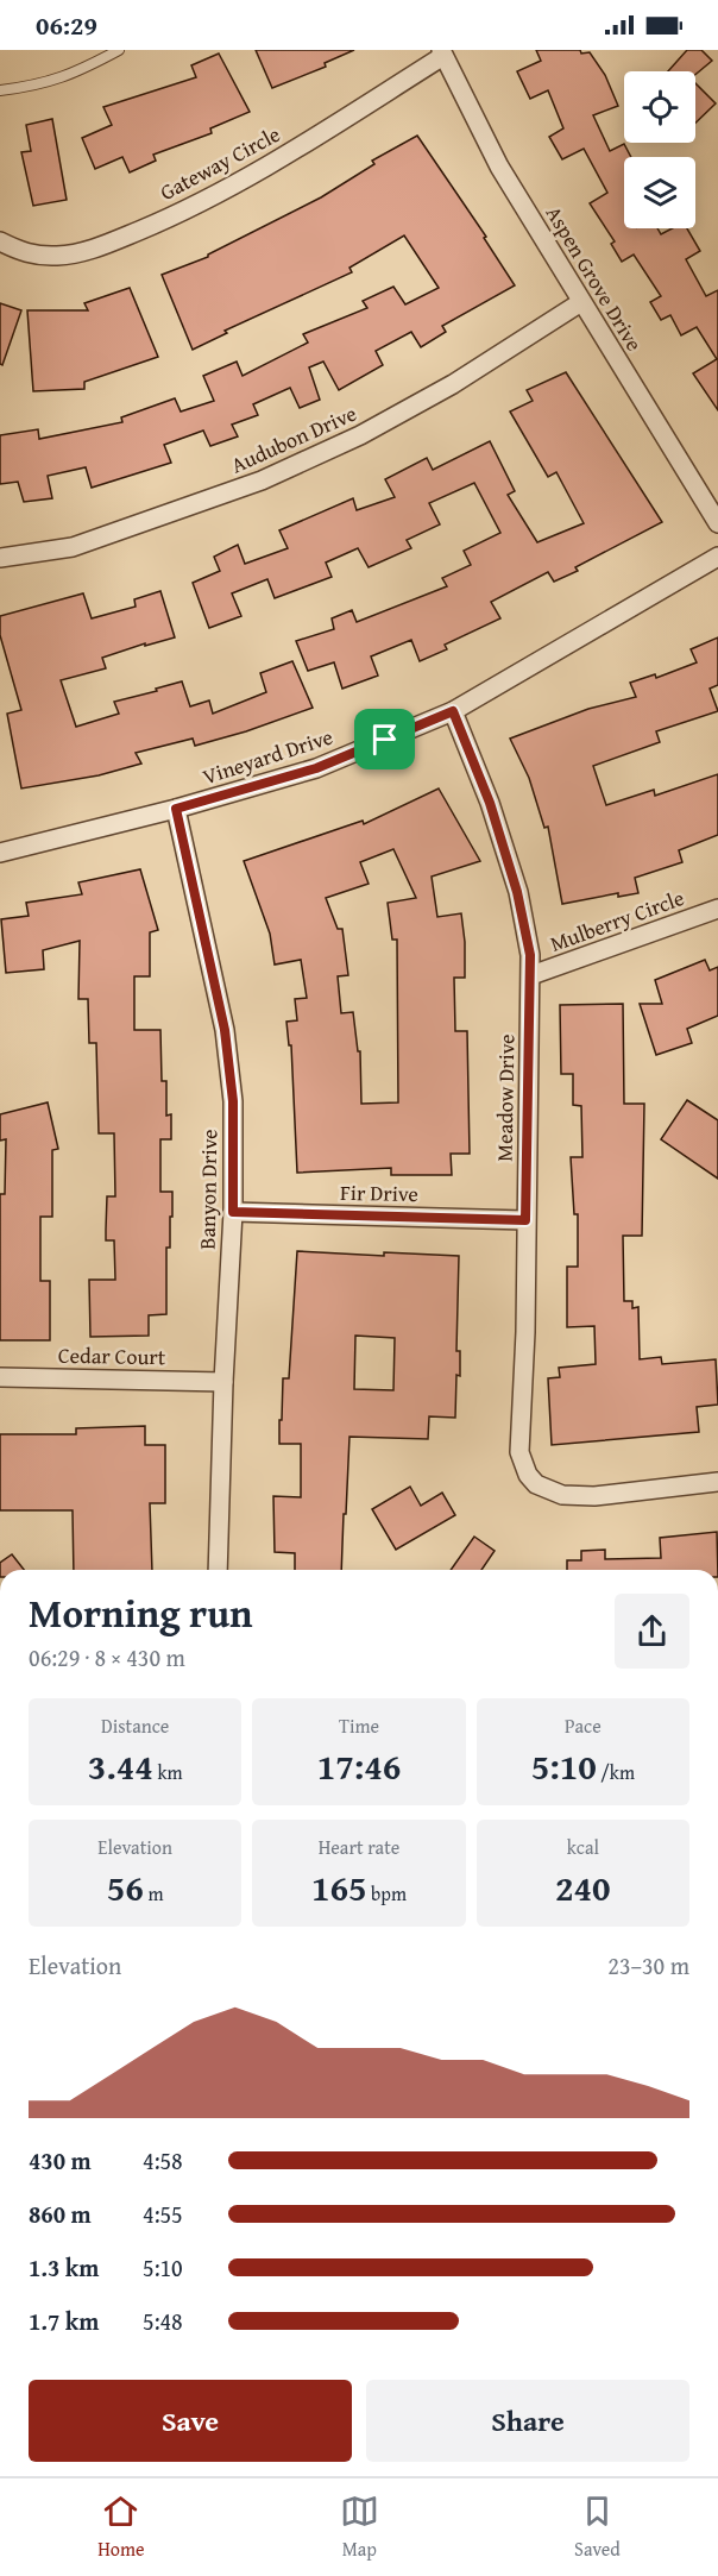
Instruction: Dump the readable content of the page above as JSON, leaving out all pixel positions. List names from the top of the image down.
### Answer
{
  "streets": {
    "street": [
      "Gateway Circle",
      "Aspen Grove Drive",
      "Audubon Drive",
      "Vineyard Drive",
      "Mulberry Circle",
      "Meadow Drive",
      "Banyon Drive",
      "Fir Drive",
      "Cedar Court"
    ]
  },
  "crossings": [
    ["Gateway Circle", "Aspen Grove Drive"],
    ["Aspen Grove Drive", "Audubon Drive"],
    ["Vineyard Drive", "Meadow Drive"],
    ["Vineyard Drive", "Banyon Drive"],
    ["Mulberry Circle", "Meadow Drive"],
    ["Meadow Drive", "Fir Drive"],
    ["Banyon Drive", "Fir Drive"],
    ["Banyon Drive", "Cedar Court"]
  ],
  "page": {
    "status": "06:29",
    "heading": ["Morning run", "06:29 · 8 × 430 m"],
    "stats": [
      ["Distance", "3.44 km"],
      ["Time", "17:46"],
      ["Pace", "5:10 /km"],
      ["Elevation", "56 m"],
      ["Heart rate", "165 bpm"],
      ["kcal", "240"]
    ],
    "chart": ["Elevation", "23–30 m"],
    "list": [
      {
        "name": "430 m",
        "note": "4:58"
      },
      {
        "name": "860 m",
        "note": "4:55"
      },
      {
        "name": "1.3 km",
        "note": "5:10"
      },
      {
        "name": "1.7 km",
        "note": "5:48"
      }
    ],
    "buttons": ["Save", "Share"],
    "tabs": ["Home", "Map", "Saved"]
  }
}
